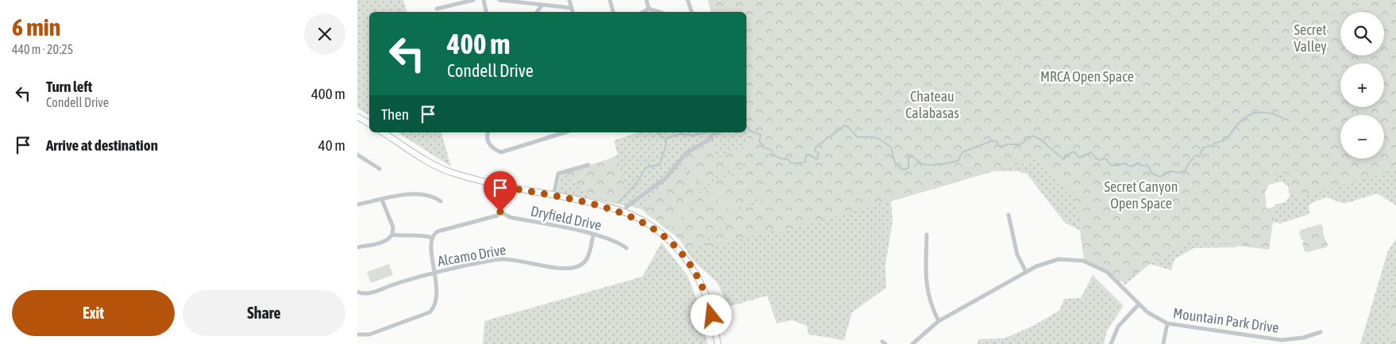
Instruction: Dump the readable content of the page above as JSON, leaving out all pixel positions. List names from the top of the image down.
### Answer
{
  "streets": {
    "street": ["Dryfield Drive", "Alcamo Drive", "Mountain Park Drive"]
  },
  "crossings": [
    ["Dryfield Drive", "Alcamo Drive"]
  ],
  "parks": [
    "Secret Valley",
    "MRCA Open Space",
    "Chateau Calabasas",
    "Secret Canyon Open Space"
  ],
  "page": {
    "heading": ["6 min", "440 m · 20:25"],
    "map_buttons": ["+", "−"],
    "turn": ["400 m", "Condell Drive"],
    "list": [
      {
        "name": "Turn left",
        "note": "Condell Drive",
        "value": "400 m"
      },
      {
        "name": "Arrive at destination",
        "value": "40 m"
      }
    ],
    "then": "Then",
    "buttons": ["Exit", "Share"]
  }
}
